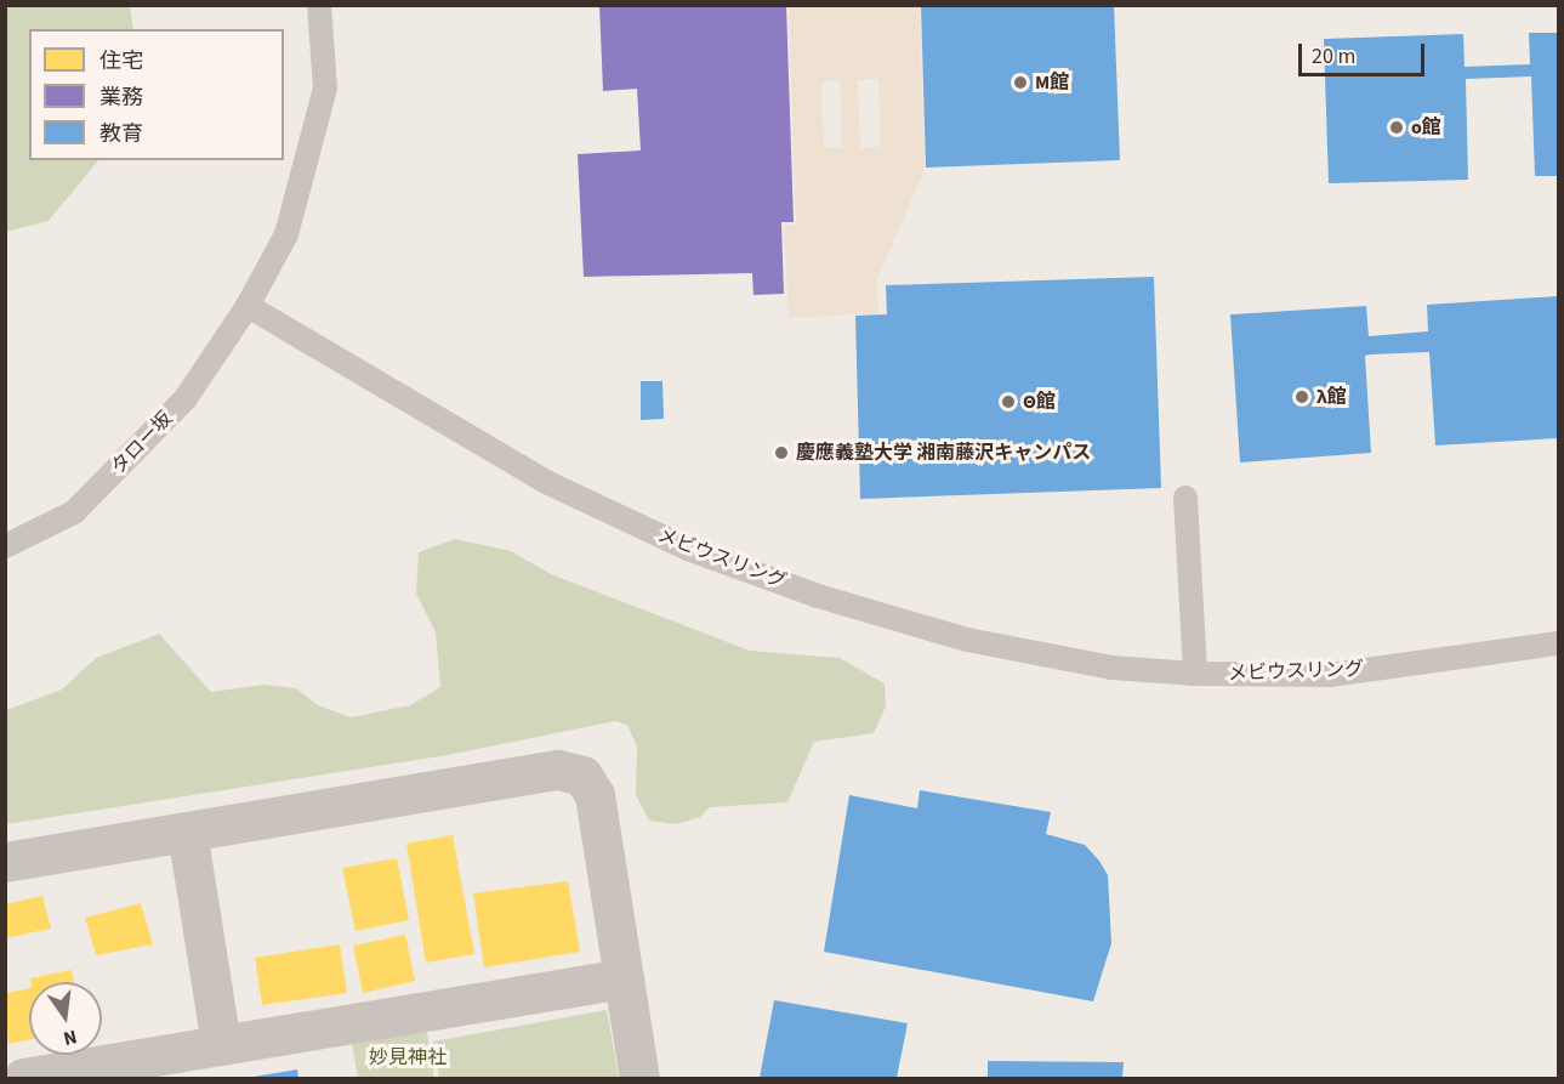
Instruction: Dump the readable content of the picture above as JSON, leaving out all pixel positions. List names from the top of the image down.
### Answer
{
  "streets": {
    "lane": ["タロー坂", "メビウスリング"]
  },
  "crossings": [
    ["タロー坂", "メビウスリング"]
  ],
  "parks": ["妙見神社"],
  "places": [
    "Μ館",
    "ο館",
    "λ館",
    "Θ館",
    "慶應義塾大学 湘南藤沢キャンパス"
  ],
  "legend": ["住宅", "業務", "教育"],
  "scale_bar": "20 m",
  "north": "bottom"
}
